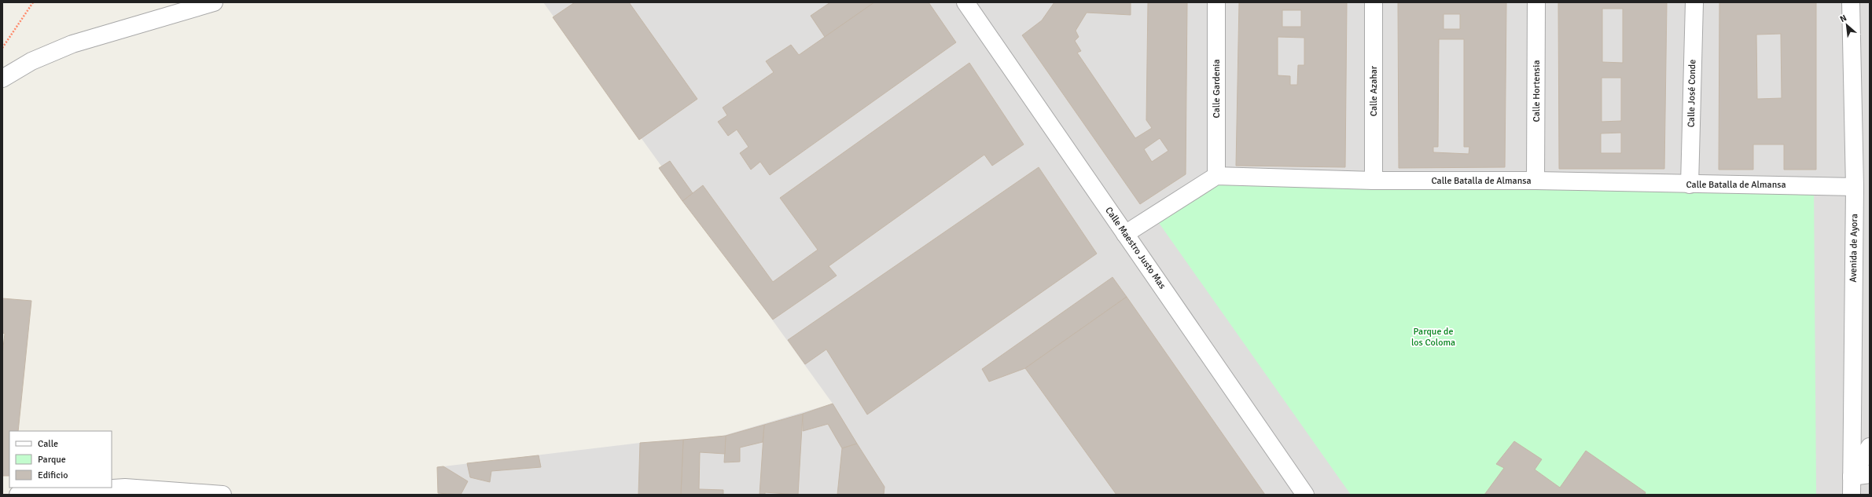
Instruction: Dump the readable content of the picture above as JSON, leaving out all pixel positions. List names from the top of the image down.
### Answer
{
  "streets": {
    "street": [
      "Calle Gardenia",
      "Calle Azahar",
      "Calle Hortensia",
      "Calle José Conde",
      "Calle Batalla de Almansa",
      "Calle Maestro Justo Mas",
      "Avenida de Ayora"
    ]
  },
  "crossings": [
    ["Calle Gardenia", "Calle Batalla de Almansa"],
    ["Calle Azahar", "Calle Batalla de Almansa"],
    ["Calle Hortensia", "Calle Batalla de Almansa"],
    ["Calle José Conde", "Calle Batalla de Almansa"],
    ["Calle Batalla de Almansa", "Avenida de Ayora"]
  ],
  "parks": ["Parque de los Coloma"],
  "legend": ["Calle", "Parque", "Edificio"],
  "north": "top left"
}
